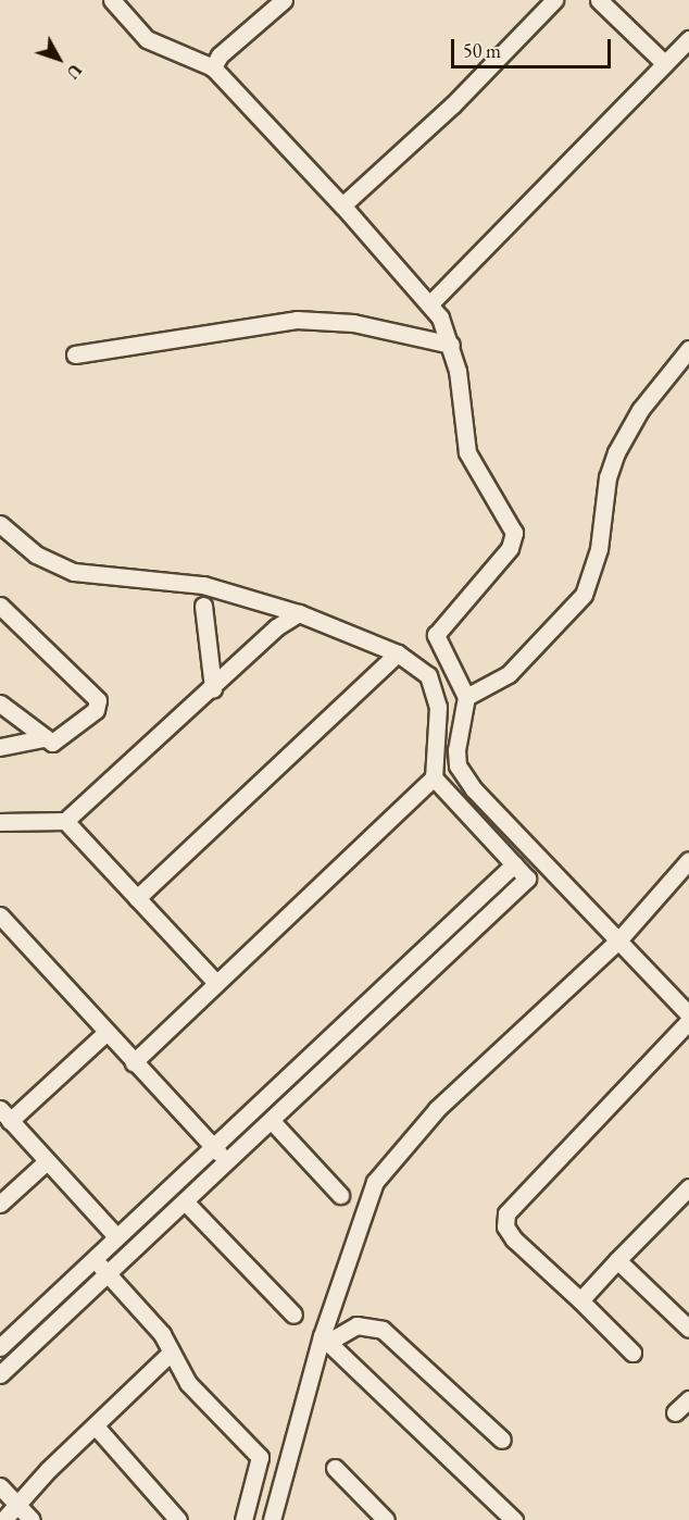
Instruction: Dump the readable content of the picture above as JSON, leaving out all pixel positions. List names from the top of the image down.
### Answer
{
  "scale_bar": "50 m",
  "north": "bottom right"
}
